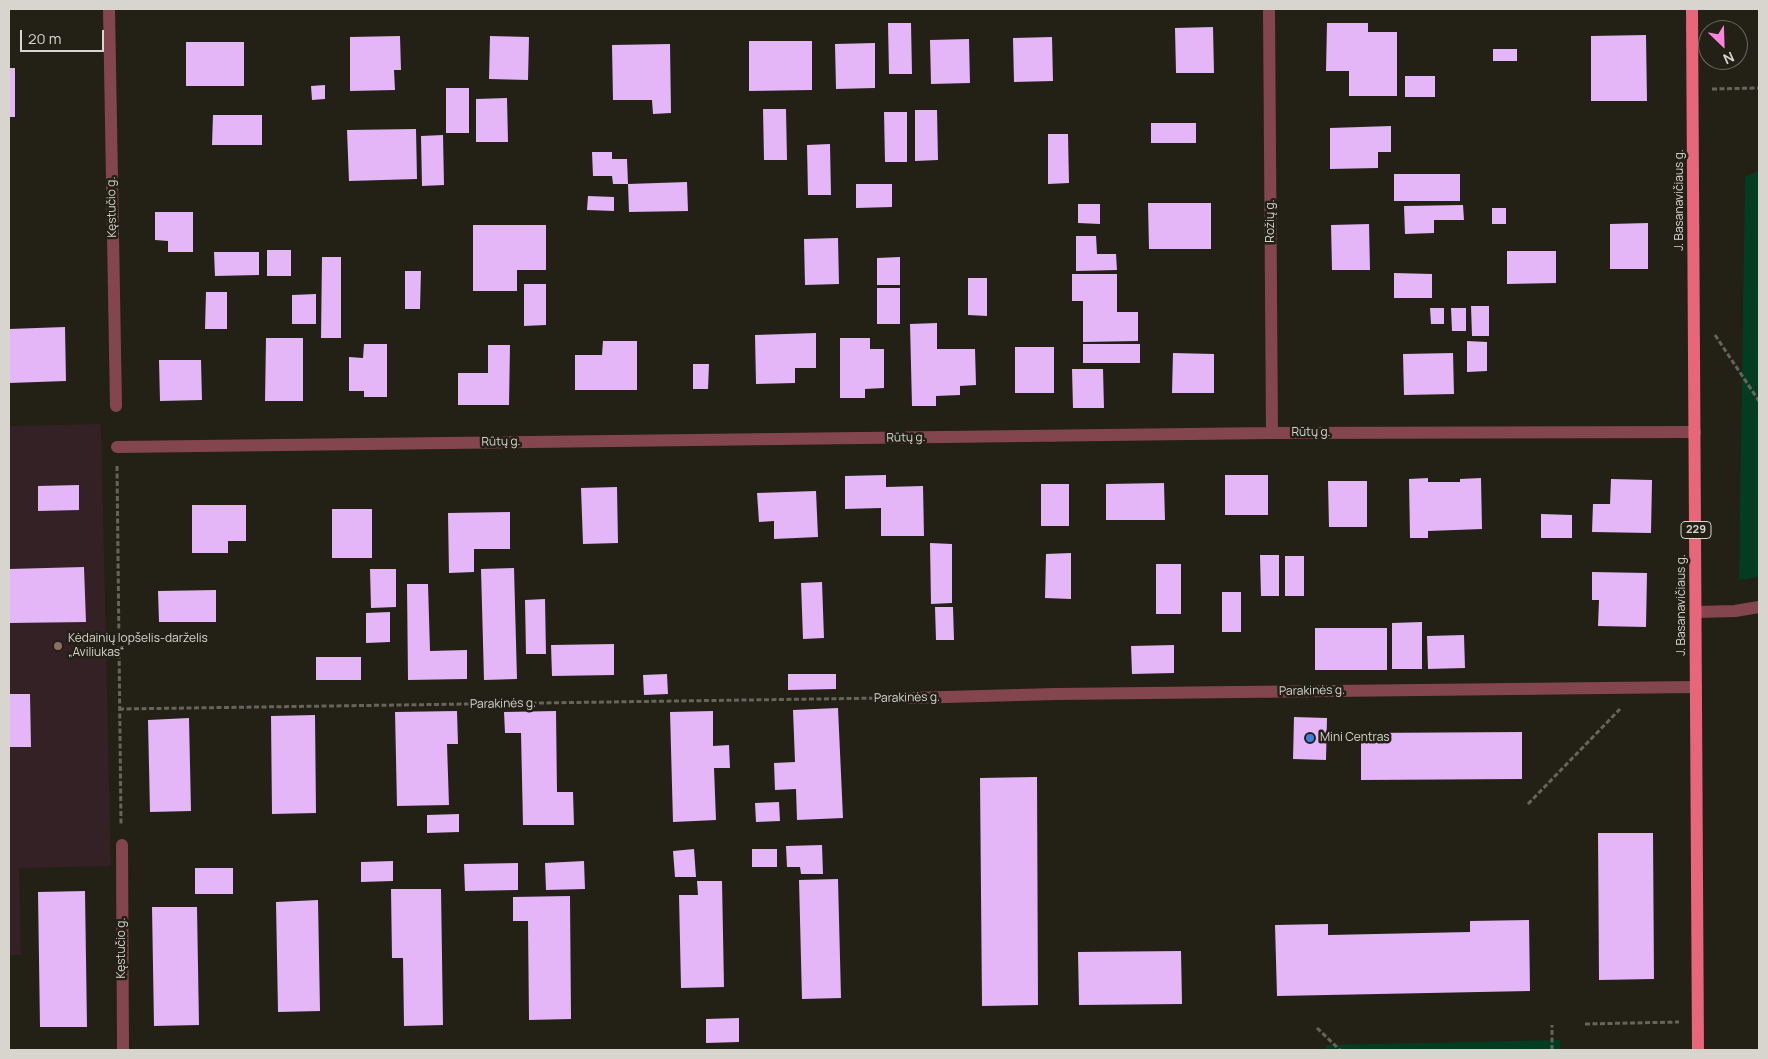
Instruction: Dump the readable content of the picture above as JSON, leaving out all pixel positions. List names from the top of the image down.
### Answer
{
  "streets": {
    "main road": ["J. Basanavičiaus g.", "229"],
    "street": [
      "Kęstučio g.",
      "Rožių g.",
      "Rūtų g.",
      "Parakinės g."
    ]
  },
  "crossings": [
    ["J. Basanavičiaus g.", "Rūtų g."],
    ["J. Basanavičiaus g.", "Parakinės g."],
    ["Rožių g.", "Rūtų g."]
  ],
  "places": ["Kėdainių lopšelis-darželis „Aviliukas“", "Mini Centras"],
  "scale_bar": "20 m",
  "north": "bottom right"
}
